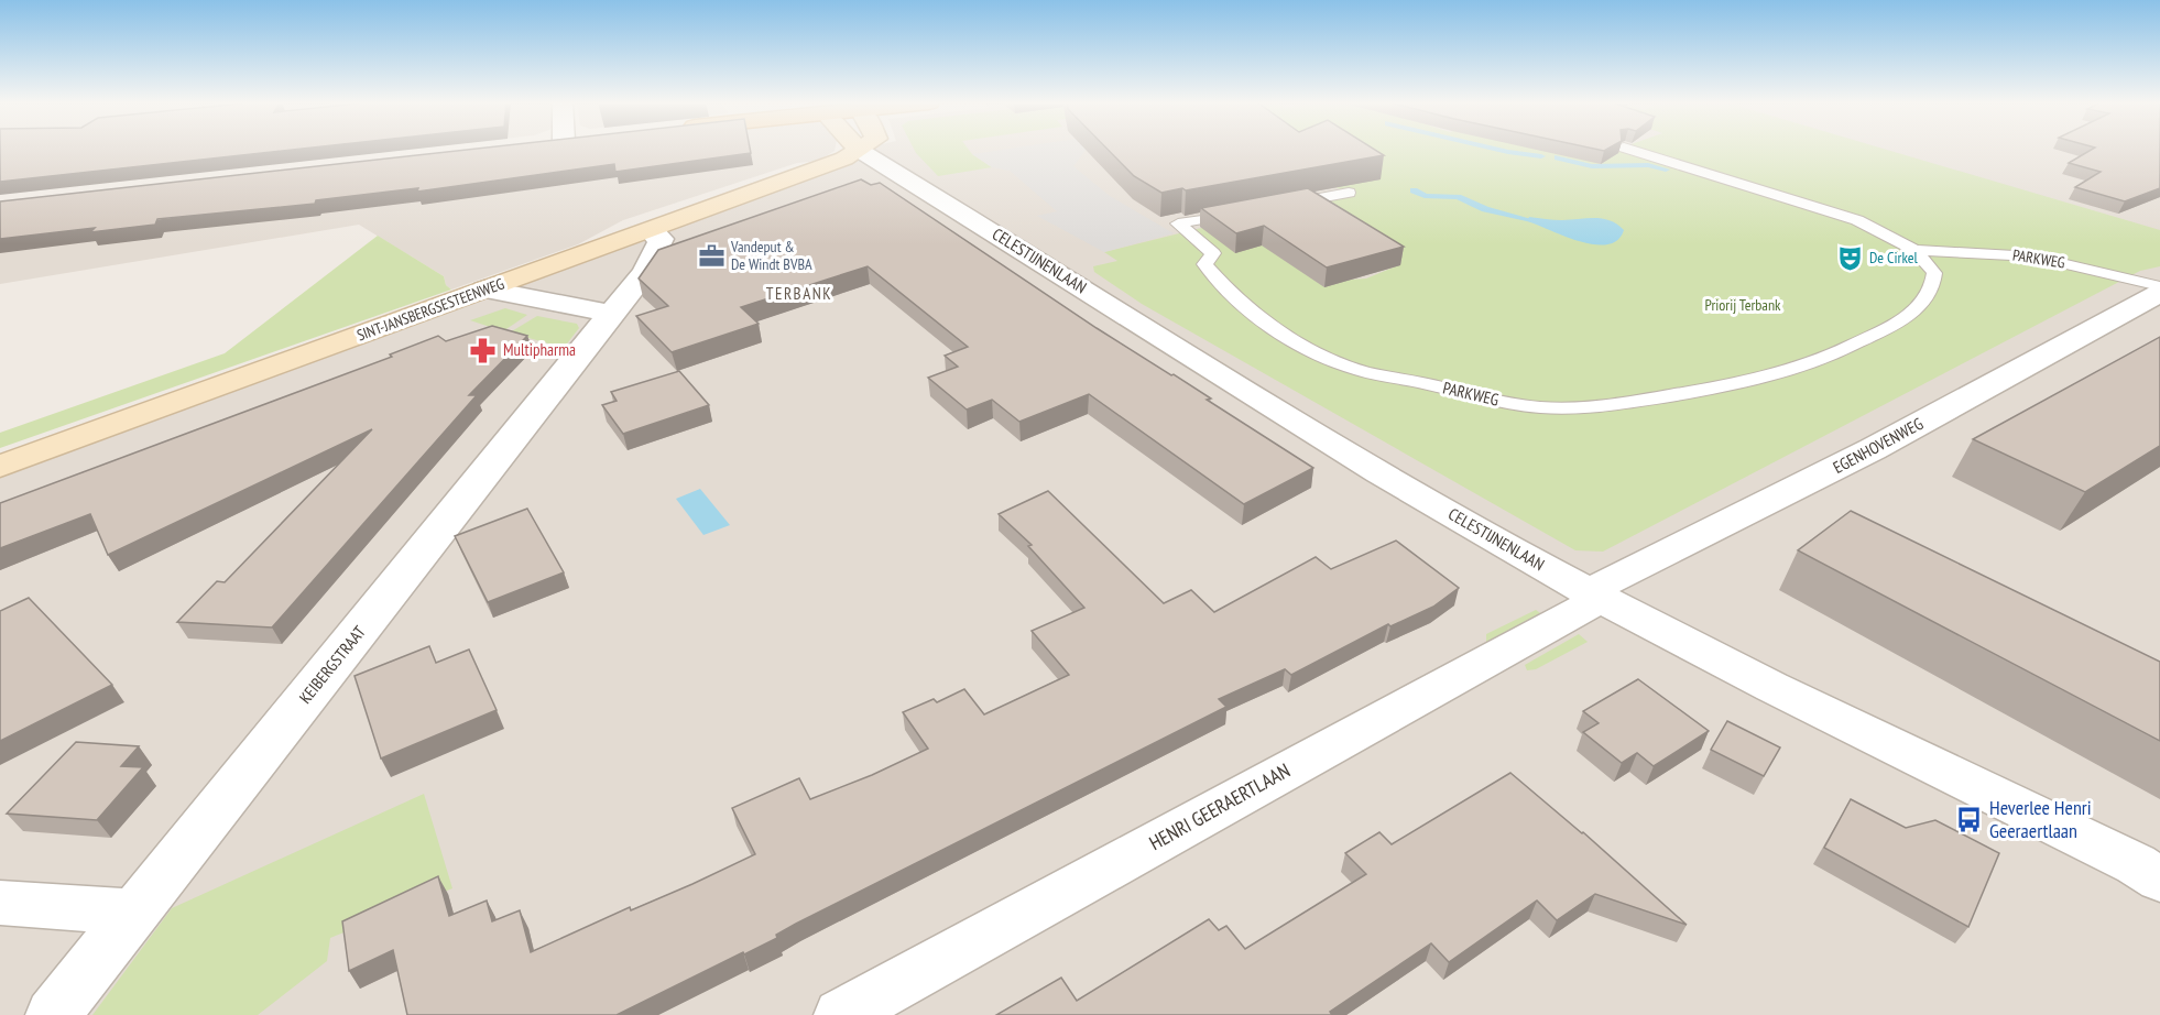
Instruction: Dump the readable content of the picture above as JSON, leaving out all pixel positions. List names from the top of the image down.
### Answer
{
  "streets": {
    "main road": ["SINT-JANSBERGSESTEENWEG"],
    "street": [
      "CELESTIJNENLAAN",
      "EGENHOVENWEG",
      "KEIBERGSTRAAT",
      "HENRI GEERAERTLAAN"
    ],
    "lane": ["PARKWEG"]
  },
  "crossings": [
    ["CELESTIJNENLAAN", "SINT-JANSBERGSESTEENWEG"],
    ["CELESTIJNENLAAN", "EGENHOVENWEG"],
    ["CELESTIJNENLAAN", "HENRI GEERAERTLAAN"],
    ["SINT-JANSBERGSESTEENWEG", "KEIBERGSTRAAT"],
    ["EGENHOVENWEG", "HENRI GEERAERTLAAN"]
  ],
  "districts": ["TERBANK"],
  "parks": ["Priorij Terbank"],
  "places": {
    "office": ["Vandeput & De Windt BVBA"],
    "theatre": ["De Cirkel"],
    "pharmacy": ["Multipharma"],
    "bus stop": ["Heverlee Henri Geeraertlaan"]
  }
}
